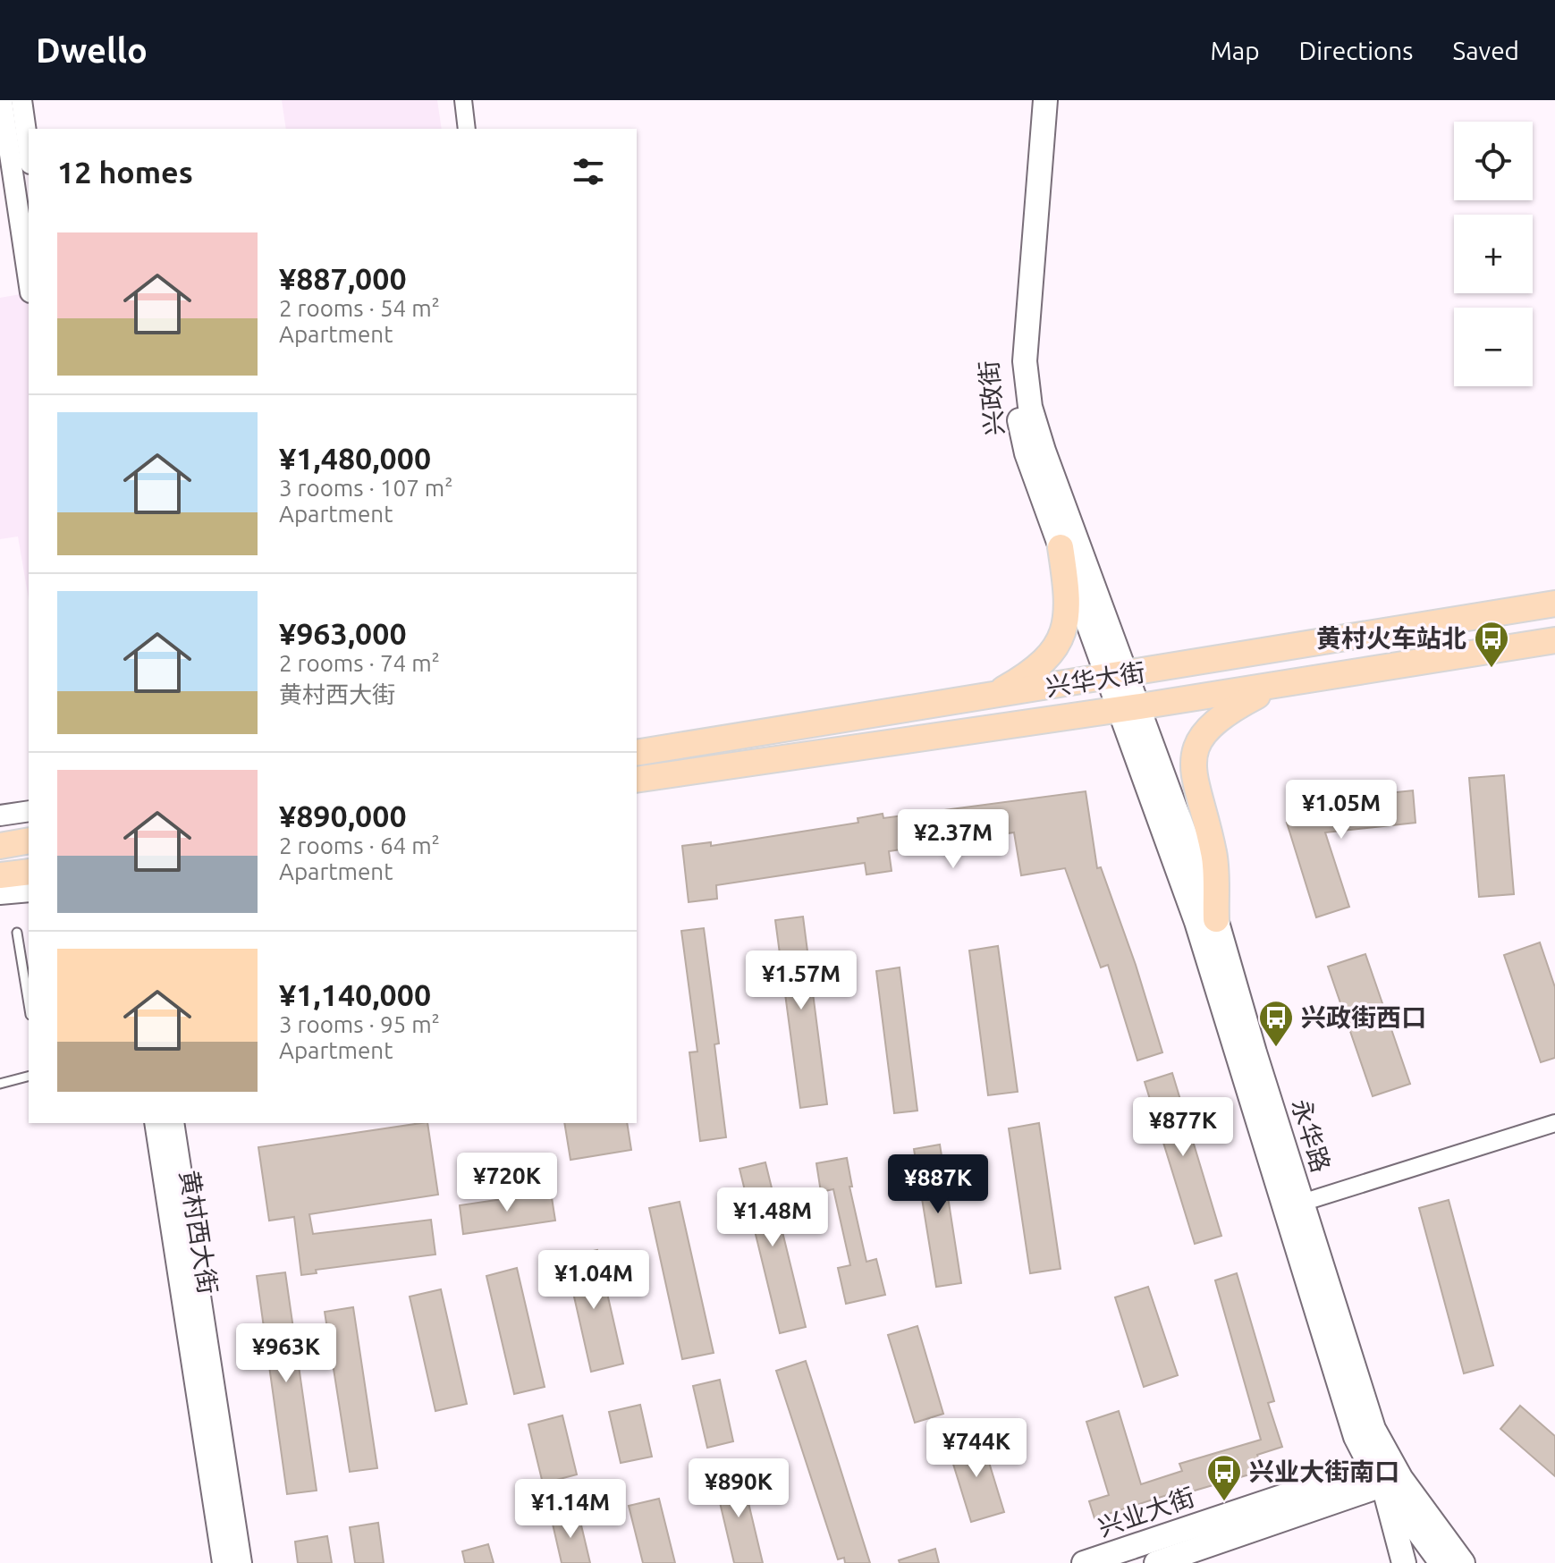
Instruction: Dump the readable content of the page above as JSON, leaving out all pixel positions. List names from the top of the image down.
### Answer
{
  "streets": {
    "main road": [
      "兴政街",
      "兴华大街",
      "永华路",
      "兴业大街"
    ],
    "street": ["黄村西大街"]
  },
  "crossings": [
    ["兴政街", "兴华大街"],
    ["兴华大街", "永华路"],
    ["永华路", "兴业大街"]
  ],
  "places": {
    "bus stop": ["黄村火车站北", "兴政街西口", "兴业大街南口"]
  },
  "page": {
    "header": "Dwello",
    "nav": ["Map", "Directions", "Saved"],
    "map_buttons": ["+", "−"],
    "heading": "12 homes",
    "list": [
      {
        "name": "¥887,000",
        "note": "2 rooms · 54 m² · Apartment"
      },
      {
        "name": "¥1,480,000",
        "note": "3 rooms · 107 m² · Apartment"
      },
      {
        "name": "¥963,000",
        "note": "2 rooms · 74 m² · 黄村西大街"
      },
      {
        "name": "¥890,000",
        "note": "2 rooms · 64 m² · Apartment"
      },
      {
        "name": "¥1,140,000",
        "note": "3 rooms · 95 m² · Apartment"
      }
    ],
    "price": [
      "¥1.05M",
      "¥2.37M",
      "¥1.57M",
      "¥877K",
      "¥720K",
      "¥887K",
      "¥1.48M",
      "¥1.04M",
      "¥963K",
      "¥744K",
      "¥890K",
      "¥1.14M"
    ]
  }
}
